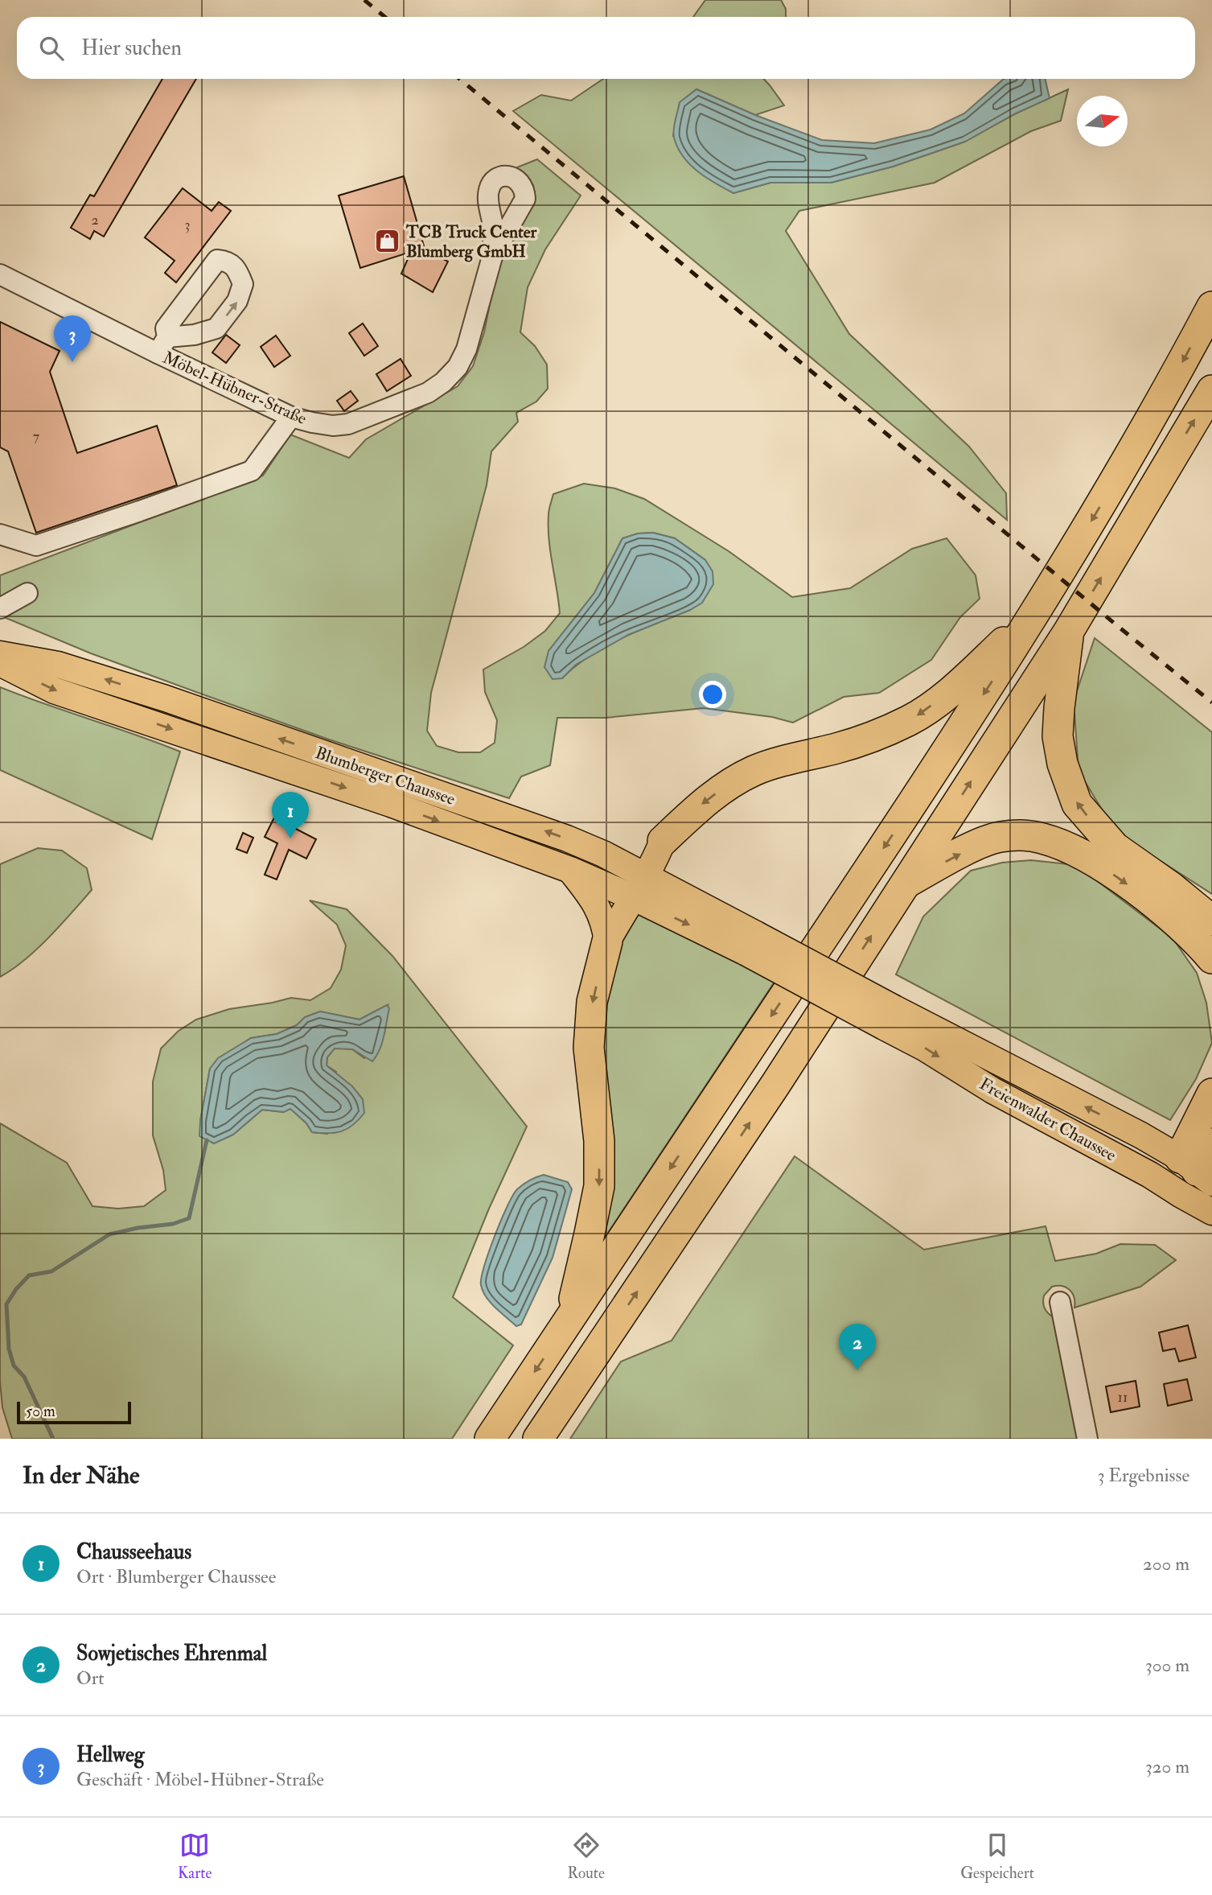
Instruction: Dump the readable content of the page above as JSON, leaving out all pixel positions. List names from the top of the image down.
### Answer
{
  "streets": {
    "main road": ["Blumberger Chaussee", "Freienwalder Chaussee"],
    "street": ["Möbel-Hübner-Straße"]
  },
  "crossings": [
    ["Blumberger Chaussee", "Freienwalder Chaussee"]
  ],
  "places": {
    "shop": ["TCB Truck Center Blumberg GmbH"]
  },
  "house_numbers": [
    "2",
    "3",
    "7",
    "11"
  ],
  "scale_bar": "50 m",
  "north": "right",
  "page": {
    "search": "Hier suchen",
    "pins": ["3", "1", "2"],
    "scale": "50 m",
    "heading": ["In der Nähe", "3 Ergebnisse"],
    "list": [
      {
        "mark": "1",
        "name": "Chausseehaus",
        "note": "Ort · Blumberger Chaussee",
        "value": "200 m"
      },
      {
        "mark": "2",
        "name": "Sowjetisches Ehrenmal",
        "note": "Ort",
        "value": "300 m"
      },
      {
        "mark": "3",
        "name": "Hellweg",
        "note": "Geschäft · Möbel-Hübner-Straße",
        "value": "320 m"
      }
    ],
    "nav": ["Karte", "Route", "Gespeichert"]
  }
}
